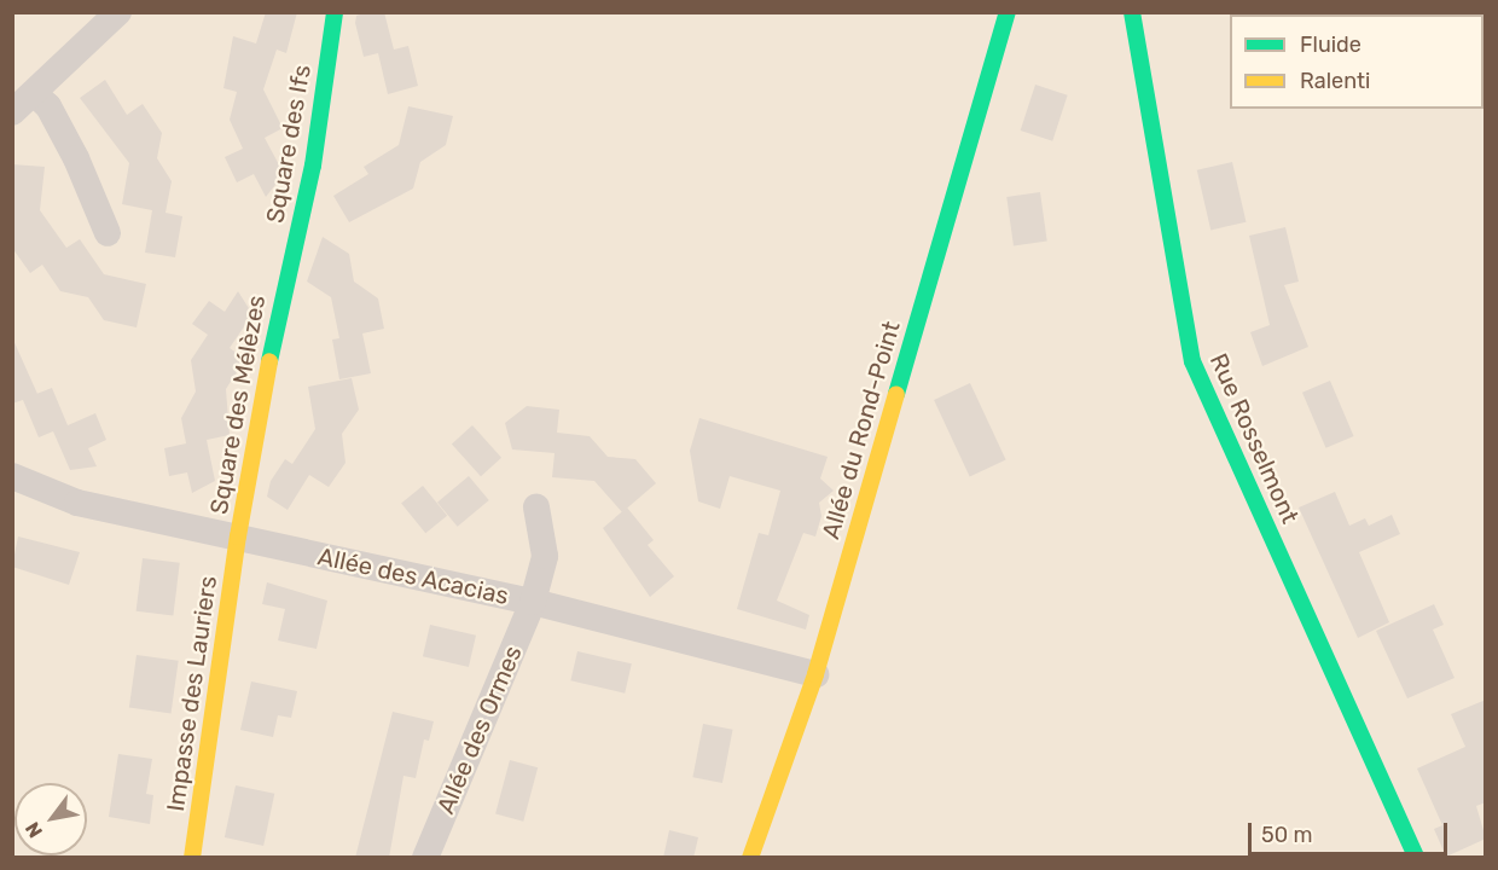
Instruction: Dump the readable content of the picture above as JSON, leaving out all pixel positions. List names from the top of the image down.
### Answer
{
  "streets": {
    "street": [
      "Square des Ifs",
      "Square des Mélèzes",
      "Allée du Rond-Point",
      "Rue Rosselmont",
      "Allée des Acacias",
      "Impasse des Lauriers",
      "Allée des Ormes"
    ]
  },
  "crossings": [
    ["Square des Ifs", "Square des Mélèzes"],
    ["Square des Mélèzes", "Allée des Acacias"],
    ["Square des Mélèzes", "Impasse des Lauriers"],
    ["Allée du Rond-Point", "Allée des Acacias"],
    ["Allée des Acacias", "Impasse des Lauriers"],
    ["Allée des Acacias", "Allée des Ormes"]
  ],
  "legend": ["Fluide", "Ralenti"],
  "scale_bar": "50 m",
  "north": "bottom left"
}
